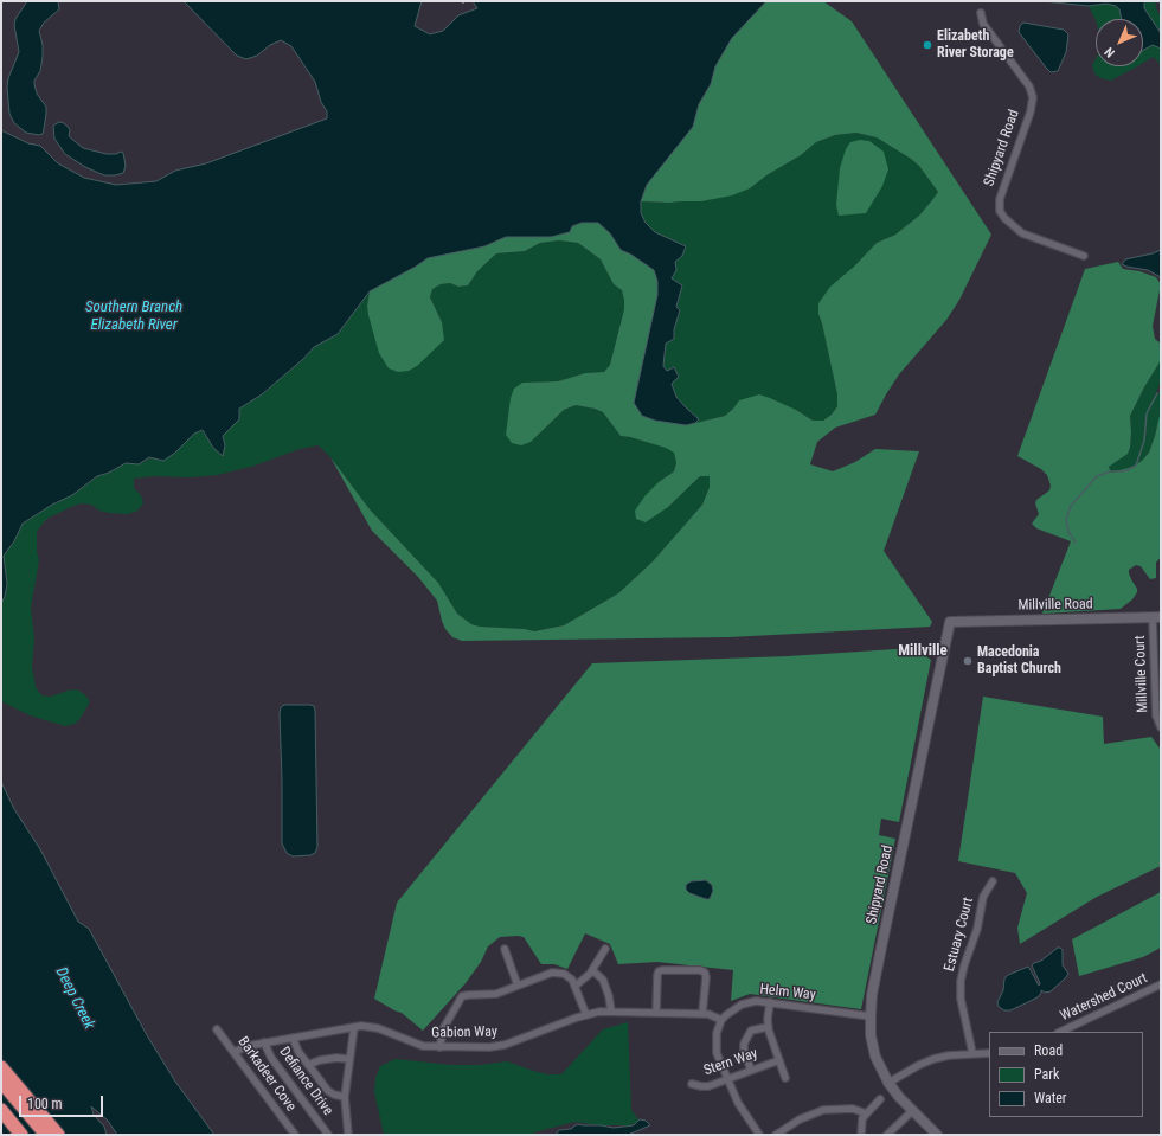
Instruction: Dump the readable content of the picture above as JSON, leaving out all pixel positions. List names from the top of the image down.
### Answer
{
  "streets": {
    "street": [
      "Shipyard Road",
      "Millville Road",
      "Millville Court",
      "Estuary Court",
      "Helm Way",
      "Watershed Court",
      "Gabion Way",
      "Stern Way",
      "Barkadeer Cove",
      "Defiance Drive"
    ]
  },
  "crossings": [
    ["Shipyard Road", "Millville Road"],
    ["Shipyard Road", "Helm Way"],
    ["Millville Road", "Millville Court"],
    ["Helm Way", "Gabion Way"],
    ["Gabion Way", "Barkadeer Cove"],
    ["Gabion Way", "Defiance Drive"]
  ],
  "districts": ["Millville"],
  "water": ["Southern Branch Elizabeth River", "Deep Creek"],
  "places": ["Elizabeth River Storage", "Macedonia Baptist Church"],
  "legend": ["Road", "Park", "Water"],
  "scale_bar": "100 m",
  "north": "bottom left"
}
